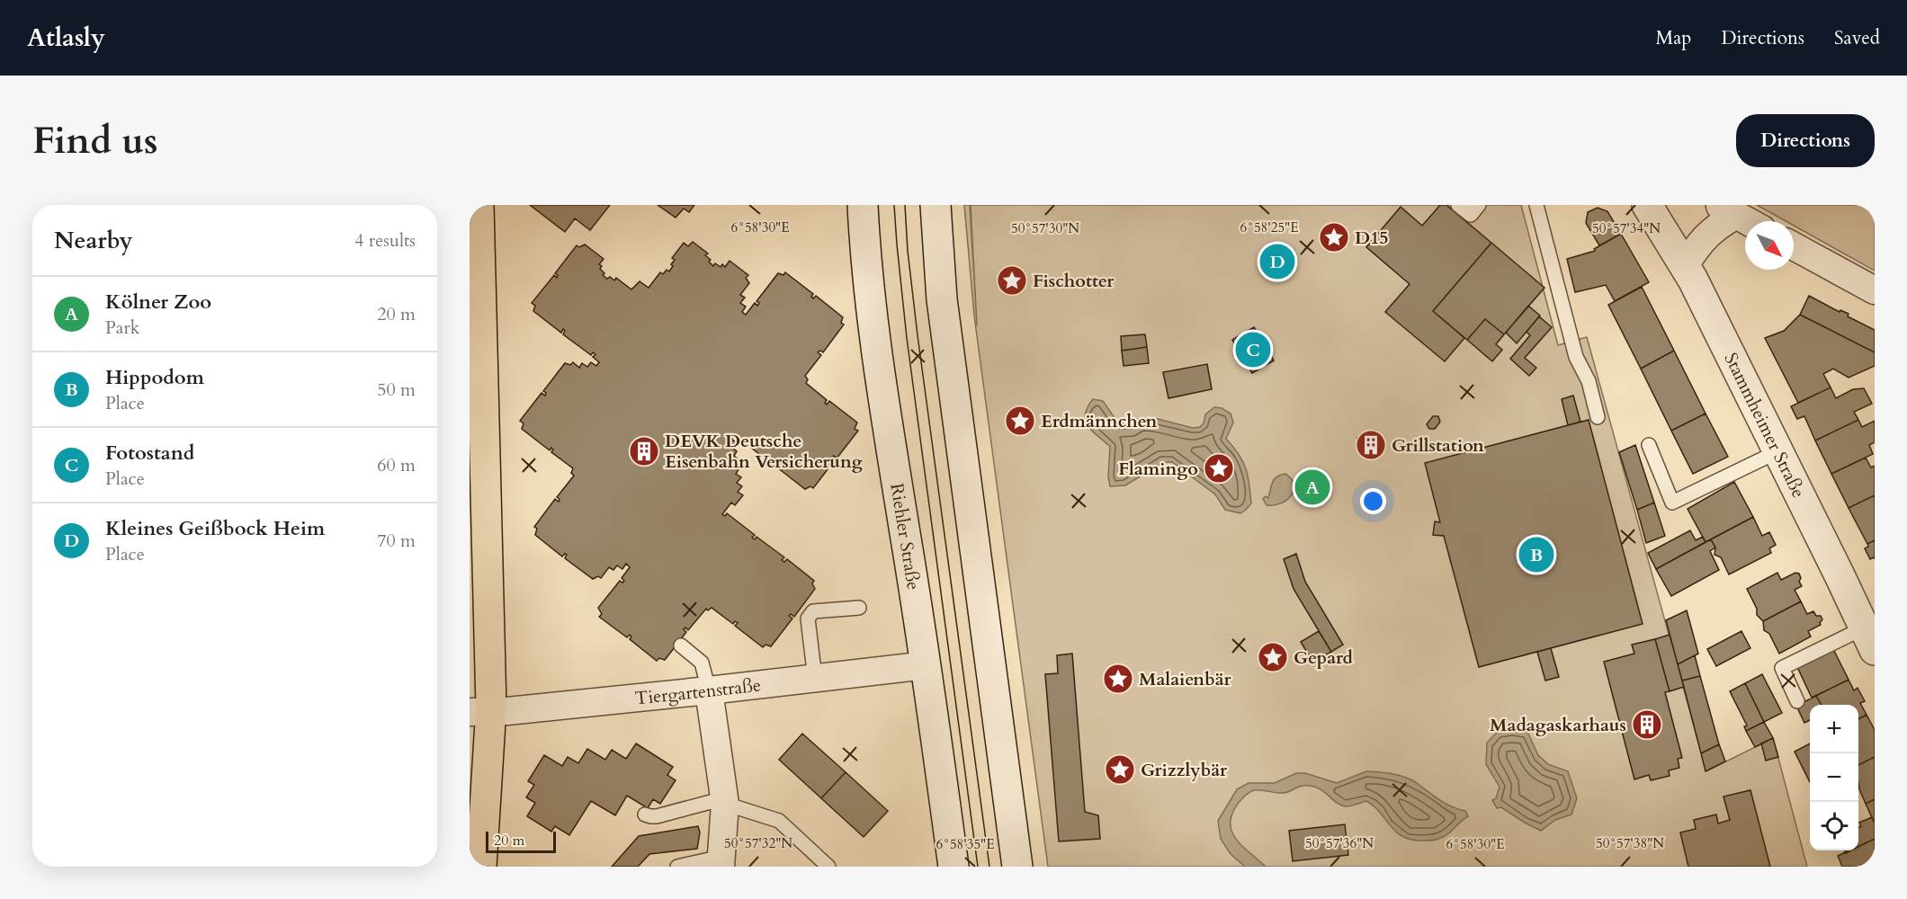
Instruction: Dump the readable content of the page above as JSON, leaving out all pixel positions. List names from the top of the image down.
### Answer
{
  "streets": {
    "main road": ["Stammheimer Straße", "Riehler Straße"],
    "street": ["Tiergartenstraße"]
  },
  "crossings": [
    ["Riehler Straße", "Tiergartenstraße"]
  ],
  "places": {
    "place": [
      "D15",
      "Fischotter",
      "Erdmännchen",
      "Flamingo",
      "Gepard",
      "Malaienbär",
      "Grizzlybär"
    ],
    "building": ["Grillstation", "DEVK Deutsche Eisenbahn Versicherung", "Madagaskarhaus"]
  },
  "scale_bar": "20 m",
  "north": "bottom right",
  "page": {
    "header": "Atlasly",
    "nav": ["Map", "Directions", "Saved"],
    "buttons": "Directions",
    "title": "Find us",
    "heading": ["Nearby", "4 results"],
    "pins": [
      "D",
      "C",
      "A",
      "B"
    ],
    "list": [
      {
        "mark": "A",
        "name": "Kölner Zoo",
        "note": "Park",
        "value": "20 m"
      },
      {
        "mark": "B",
        "name": "Hippodom",
        "note": "Place",
        "value": "50 m"
      },
      {
        "mark": "C",
        "name": "Fotostand",
        "note": "Place",
        "value": "60 m"
      },
      {
        "mark": "D",
        "name": "Kleines Geißbock Heim",
        "note": "Place",
        "value": "70 m"
      }
    ],
    "map_buttons": ["+", "−"],
    "scale": "20 m"
  },
  "coordinates": [
    "6°58'30\"E",
    "6°58'25\"E",
    "50°57'30\"N",
    "50°57'34\"N",
    "50°57'32\"N",
    "50°57'36\"N",
    "50°57'38\"N",
    "6°58'35\"E"
  ]
}
